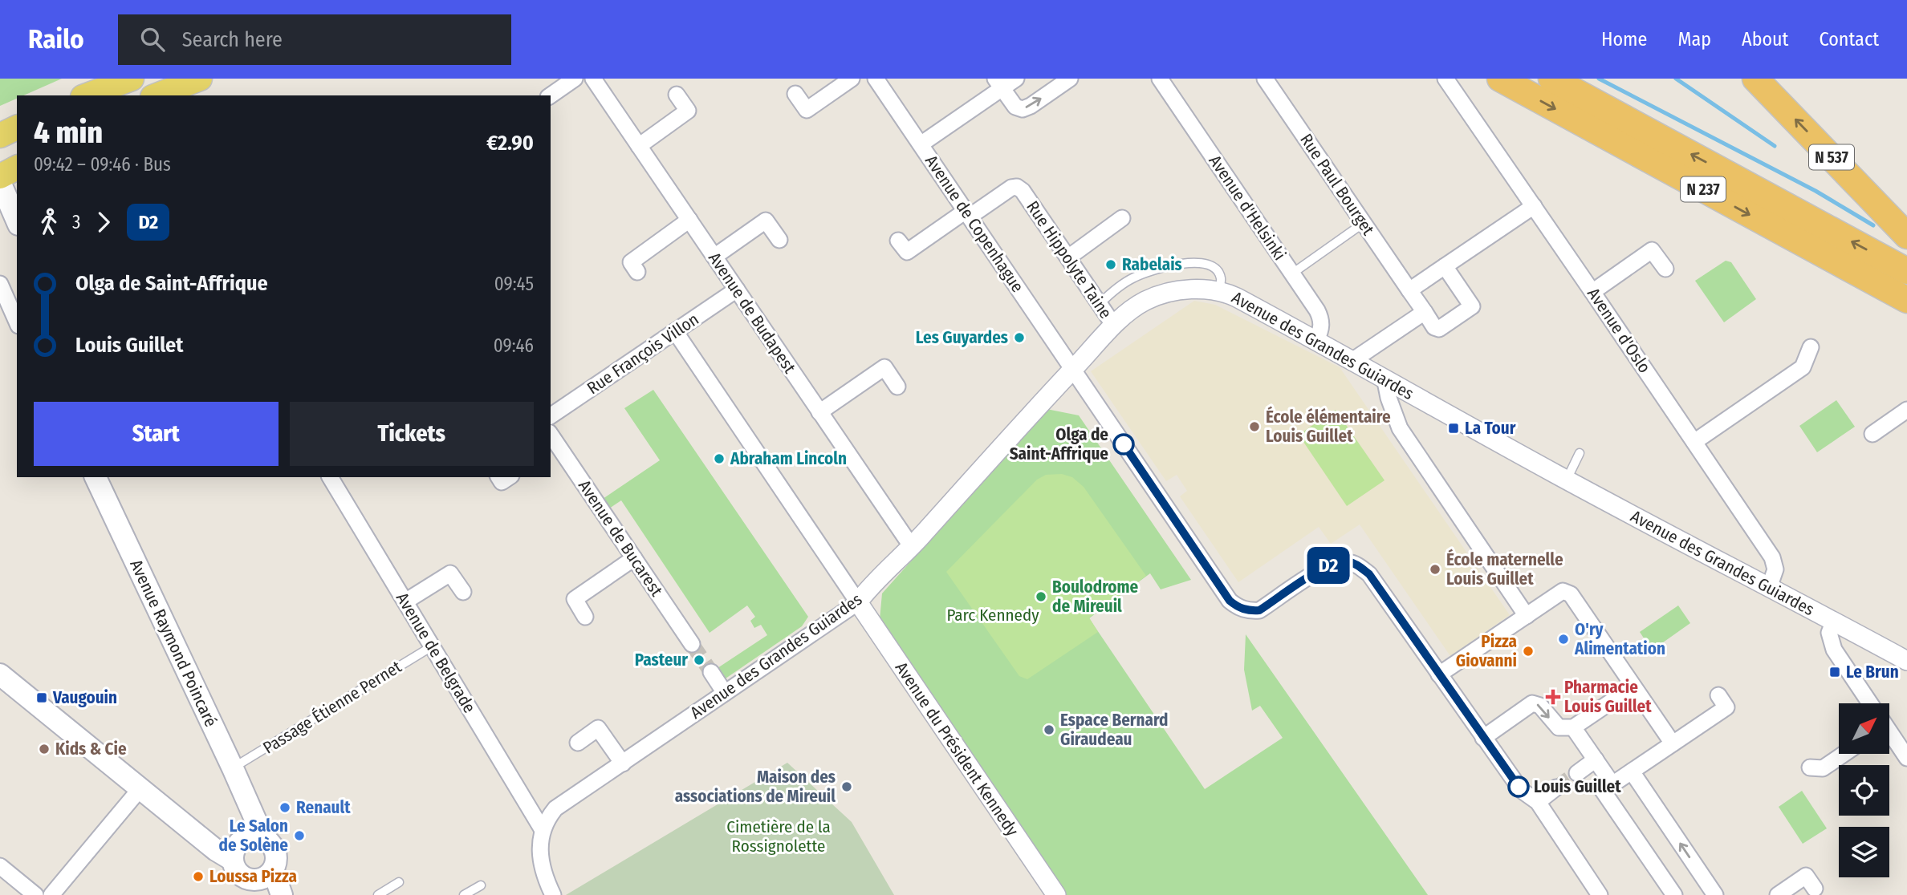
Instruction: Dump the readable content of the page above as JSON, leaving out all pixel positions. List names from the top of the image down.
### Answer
{
  "streets": {
    "highway": ["N 537", "N 237"],
    "main road": ["Avenue Raymond Poincaré"],
    "street": [
      "Rue Paul Bourget",
      "Avenue d'Helsinki",
      "Avenue de Copenhague",
      "Rue Hippolyte Taine",
      "Avenue de Budapest",
      "Avenue d'Oslo",
      "Avenue des Grandes Guiardes",
      "Rue François Villon",
      "Avenue de Bucarest",
      "Avenue de Belgrade",
      "Avenue du Président Kennedy"
    ],
    "lane": ["Passage Étienne Pernet"]
  },
  "crossings": [
    ["Avenue d'Helsinki", "Avenue des Grandes Guiardes"],
    ["Avenue de Copenhague", "Rue Hippolyte Taine"],
    ["Avenue de Copenhague", "Avenue des Grandes Guiardes"],
    ["Rue Hippolyte Taine", "Avenue des Grandes Guiardes"],
    ["Avenue de Budapest", "Avenue des Grandes Guiardes"],
    ["Avenue de Budapest", "Rue François Villon"],
    ["Avenue d'Oslo", "Avenue des Grandes Guiardes"],
    ["Avenue des Grandes Guiardes", "Avenue de Belgrade"],
    ["Avenue des Grandes Guiardes", "Avenue du Président Kennedy"],
    ["Avenue Raymond Poincaré", "Passage Étienne Pernet"],
    ["Avenue de Belgrade", "Passage Étienne Pernet"]
  ],
  "parks": ["Parc Kennedy", "Cimetière de la Rossignolette"],
  "places": {
    "other": [
      "Rabelais",
      "Les Guyardes",
      "École élémentaire Louis Guillet",
      "Olga de Saint-Affrique",
      "Abraham Lincoln",
      "École maternelle Louis Guillet",
      "Boulodrome de Mireuil",
      "O'ry Alimentation",
      "Pizza Giovanni",
      "Pasteur",
      "Espace Bernard Giraudeau",
      "Kids & Cie",
      "Maison des associations de Mireuil",
      "Louis Guillet",
      "Renault",
      "Le Salon de Solène",
      "Loussa Pizza"
    ],
    "transit": ["La Tour", "Le Brun", "Vaugouin"],
    "health": ["Pharmacie Louis Guillet"]
  },
  "lines": ["bus line D2"],
  "north": "top right",
  "page": {
    "header": "Railo",
    "search": "Search here",
    "nav": [
      "Home",
      "Map",
      "About",
      "Contact"
    ],
    "on_map": "D2",
    "heading": ["4 min", "09:42 – 09:46 · Bus", "€2.90"],
    "legs": ["3", "D2"],
    "list": [
      {
        "name": "Olga de Saint-Affrique",
        "value": "09:45"
      },
      {
        "name": "Louis Guillet",
        "value": "09:46"
      }
    ],
    "buttons": ["Start", "Tickets"]
  }
}
